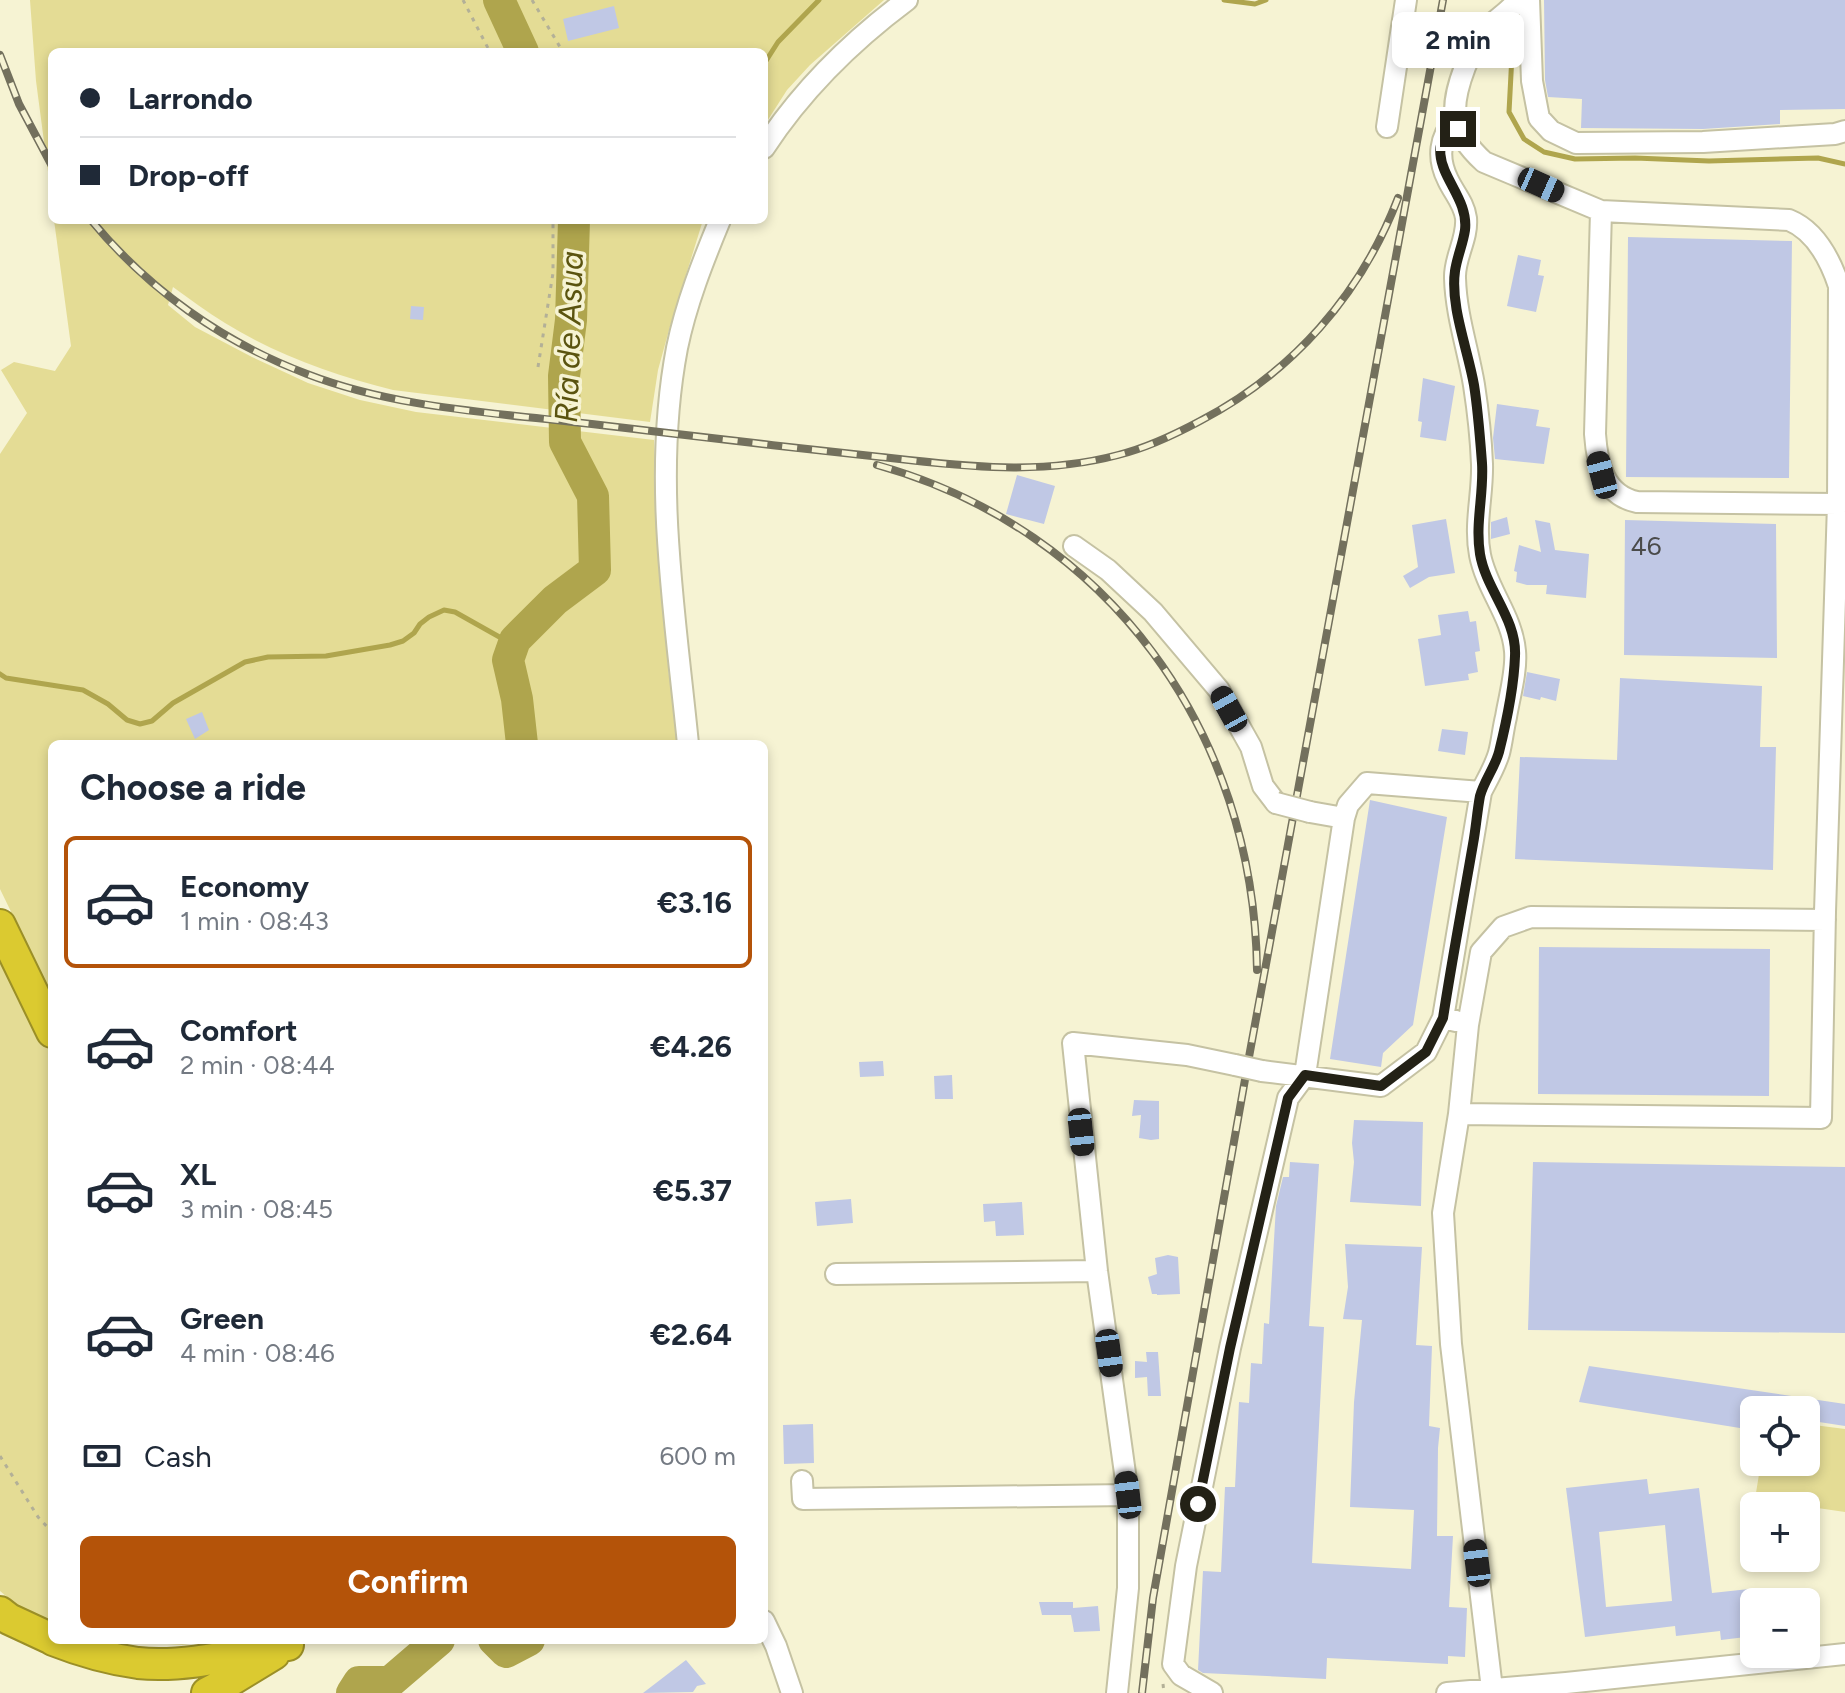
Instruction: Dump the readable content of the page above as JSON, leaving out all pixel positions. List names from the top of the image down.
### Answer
{
  "water": ["Ría de Asua"],
  "house_numbers": ["46"],
  "page": {
    "bubble": "2 min",
    "banner": ["Larrondo", "Drop-off"],
    "heading": "Choose a ride",
    "list": [
      {
        "name": "Economy",
        "note": "1 min · 08:43",
        "value": "€3.16"
      },
      {
        "name": "Comfort",
        "note": "2 min · 08:44",
        "value": "€4.26"
      },
      {
        "name": "XL",
        "note": "3 min · 08:45",
        "value": "€5.37"
      },
      {
        "name": "Green",
        "note": "4 min · 08:46",
        "value": "€2.64"
      }
    ],
    "map_buttons": ["+", "−"],
    "pay": ["Cash", "600 m"],
    "buttons": "Confirm"
  }
}
